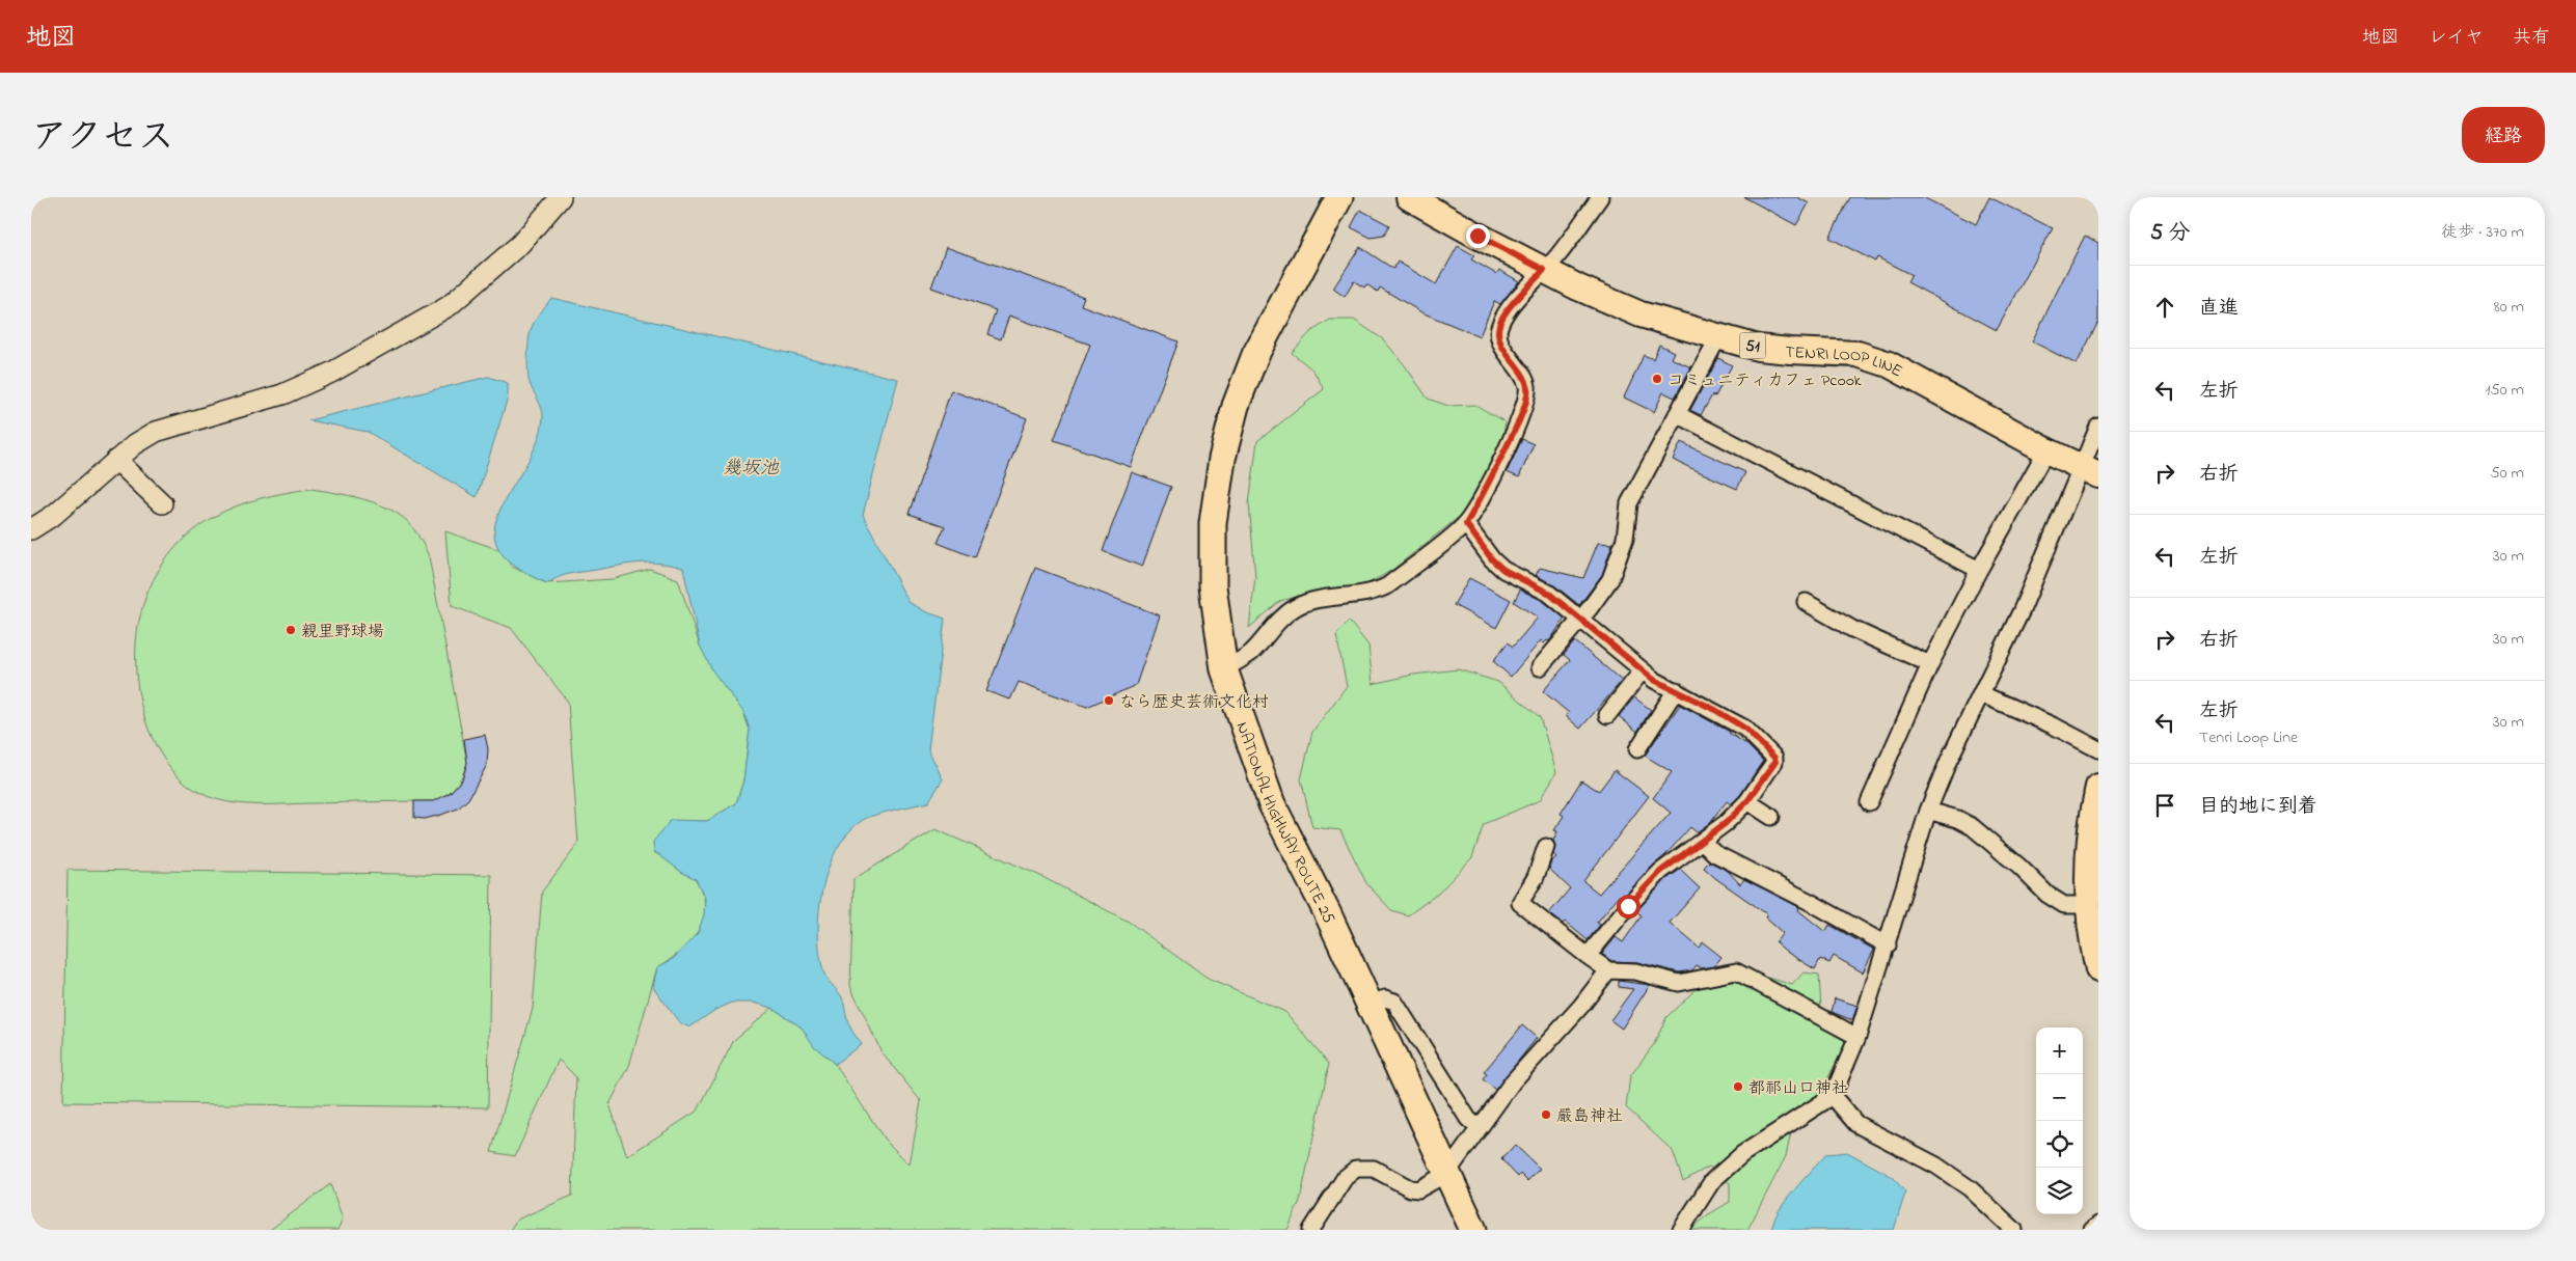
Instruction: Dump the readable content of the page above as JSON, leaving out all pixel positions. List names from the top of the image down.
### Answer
{
  "streets": {
    "highway": ["NATIONAL HIGHWAY ROUTE 25"],
    "main road": ["51", "TENRI LOOP LINE"]
  },
  "water": ["幾坂池"],
  "places": [
    "コミュニティカフェ Pcook",
    "親里野球場",
    "なら歴史芸術文化村",
    "都祁山口神社",
    "嚴島神社"
  ],
  "page": {
    "header": "地図",
    "nav": ["地図", "レイヤ", "共有"],
    "title": "アクセス",
    "buttons": "経路",
    "heading": ["5 分", "徒歩 · 370 m"],
    "list": [
      ["直進", "80 m"],
      ["左折", "150 m"],
      ["右折", "50 m"],
      ["左折", "30 m"],
      ["右折", "30 m"],
      ["左折", "Tenri Loop Line", "30 m"],
      "目的地に到着"
    ],
    "map_buttons": ["+", "−"]
  }
}
